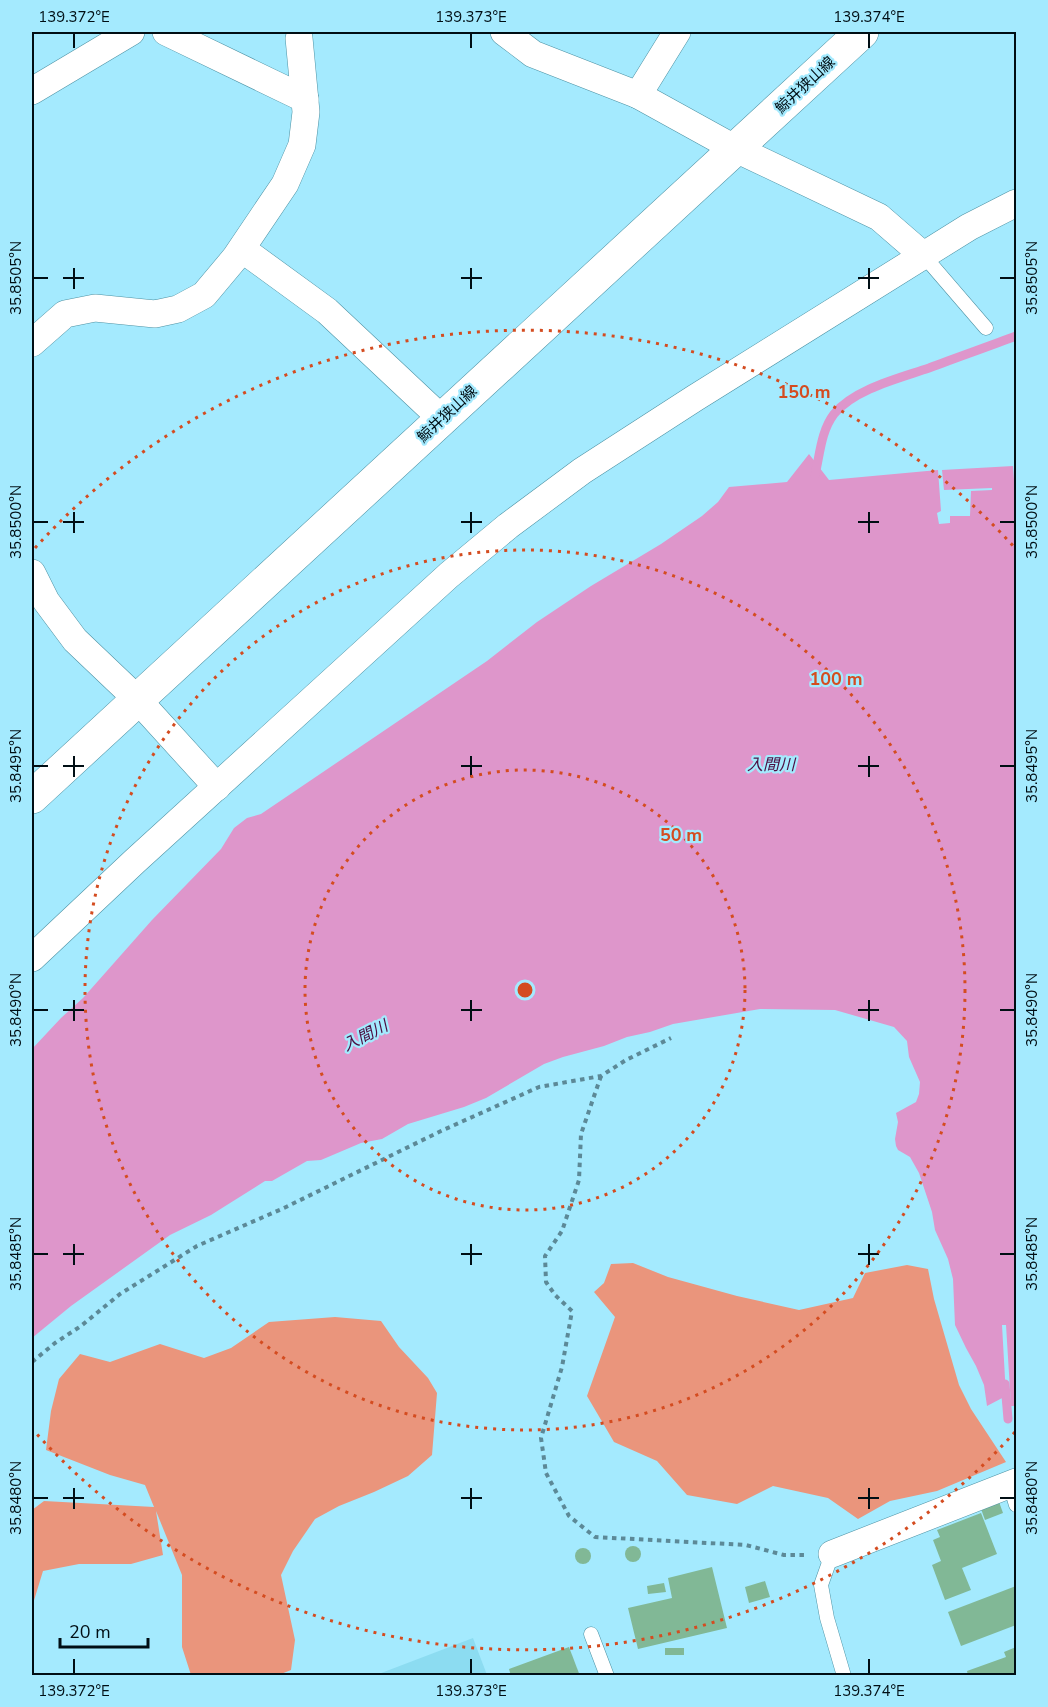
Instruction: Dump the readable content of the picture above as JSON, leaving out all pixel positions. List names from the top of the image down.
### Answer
{
  "streets": {
    "main road": ["鯨井狭山線"]
  },
  "water": ["入間川"],
  "scale_bar": "20 m",
  "coordinates": [
    "139.372°E",
    "139.373°E",
    "139.374°E",
    "35.8505°N",
    "35.8500°N",
    "35.8495°N",
    "35.8490°N",
    "35.8485°N",
    "35.8480°N"
  ],
  "rings": ["150 m", "100 m", "50 m"]
}
